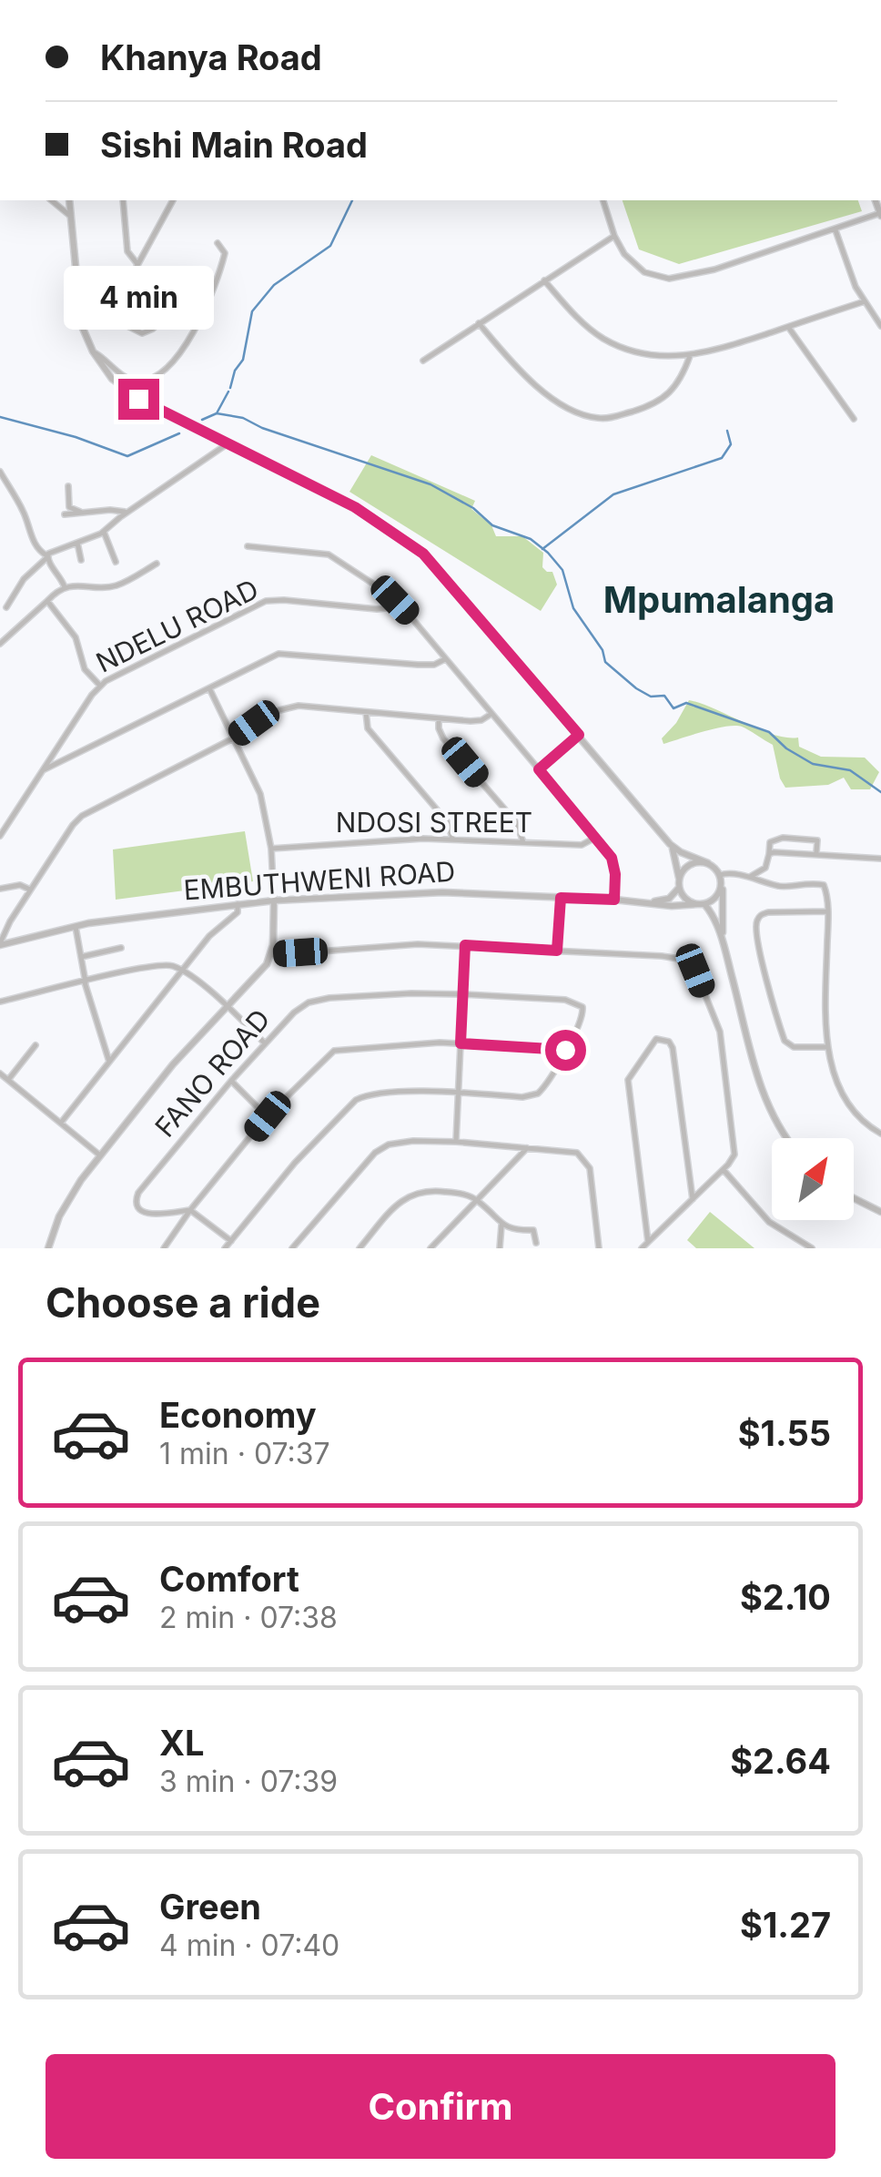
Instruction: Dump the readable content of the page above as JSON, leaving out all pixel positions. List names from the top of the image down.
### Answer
{
  "streets": {
    "street": [
      "NDELU ROAD",
      "NDOSI STREET",
      "EMBUTHWENI ROAD",
      "FANO ROAD"
    ]
  },
  "districts": ["Mpumalanga"],
  "north": "top right",
  "page": {
    "banner": ["Khanya Road", "Sishi Main Road"],
    "bubble": "4 min",
    "heading": "Choose a ride",
    "list": [
      {
        "name": "Economy",
        "note": "1 min · 07:37",
        "value": "$1.55"
      },
      {
        "name": "Comfort",
        "note": "2 min · 07:38",
        "value": "$2.10"
      },
      {
        "name": "XL",
        "note": "3 min · 07:39",
        "value": "$2.64"
      },
      {
        "name": "Green",
        "note": "4 min · 07:40",
        "value": "$1.27"
      }
    ],
    "buttons": "Confirm"
  }
}
